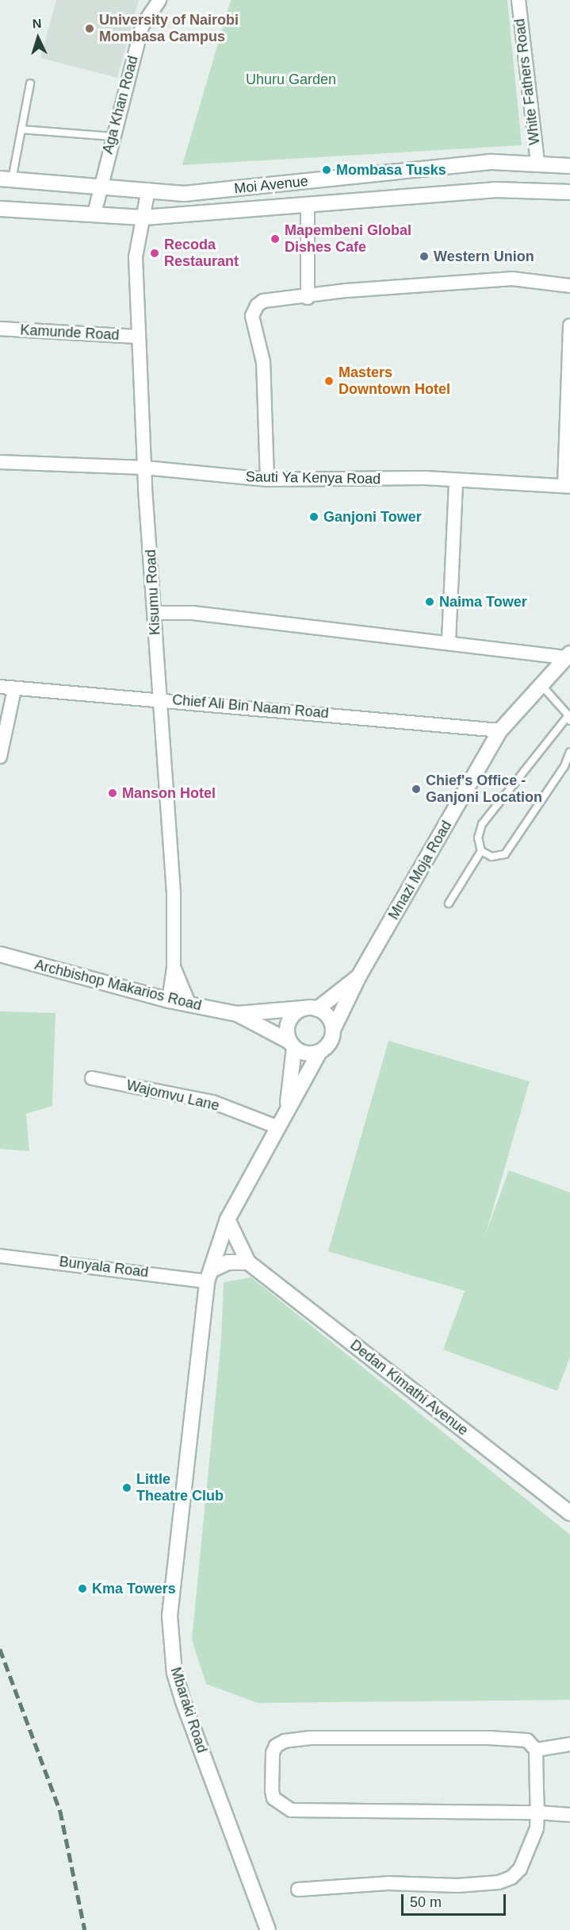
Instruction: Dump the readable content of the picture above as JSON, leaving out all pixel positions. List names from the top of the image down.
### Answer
{
  "streets": {
    "main road": [
      "Moi Avenue",
      "Mnazi Moja Road",
      "Archbishop Makarios Road",
      "Dedan Kimathi Avenue",
      "Mbaraki Road"
    ],
    "street": [
      "White Fathers Road",
      "Aga Khan Road",
      "Kamunde Road",
      "Sauti Ya Kenya Road",
      "Kisumu Road",
      "Chief Ali Bin Naam Road",
      "Wajomvu Lane",
      "Bunyala Road"
    ]
  },
  "crossings": [
    ["White Fathers Road", "Moi Avenue"],
    ["Aga Khan Road", "Moi Avenue"],
    ["Moi Avenue", "Kisumu Road"],
    ["Kamunde Road", "Kisumu Road"],
    ["Sauti Ya Kenya Road", "Kisumu Road"],
    ["Kisumu Road", "Chief Ali Bin Naam Road"],
    ["Kisumu Road", "Archbishop Makarios Road"],
    ["Chief Ali Bin Naam Road", "Mnazi Moja Road"],
    ["Bunyala Road", "Mbaraki Road"]
  ],
  "parks": ["Uhuru Garden"],
  "places": [
    "University of Nairobi Mombasa Campus",
    "Mombasa Tusks",
    "Mapembeni Global Dishes Cafe",
    "Recoda Restaurant",
    "Western Union",
    "Masters Downtown Hotel",
    "Ganjoni Tower",
    "Naima Tower",
    "Chief's Office - Ganjoni Location",
    "Manson Hotel",
    "Little Theatre Club",
    "Kma Towers"
  ],
  "scale_bar": "50 m",
  "north": "top"
}
